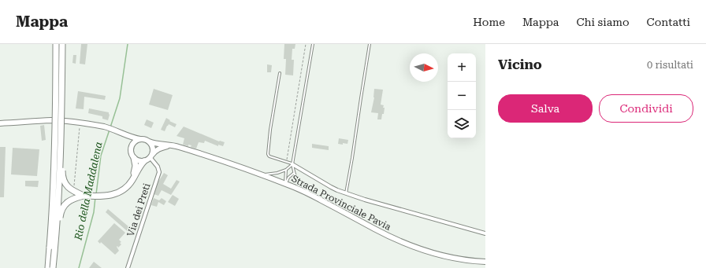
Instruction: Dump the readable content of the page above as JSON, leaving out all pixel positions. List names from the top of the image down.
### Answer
{
  "streets": {
    "main road": ["Strada Provinciale Pavia"],
    "street": ["Via dei Preti"]
  },
  "crossings": [
    ["Strada Provinciale Pavia", "Via dei Preti"]
  ],
  "water": ["Rio della Maddalena"],
  "north": "right",
  "page": {
    "header": "Mappa",
    "nav": [
      "Home",
      "Mappa",
      "Chi siamo",
      "Contatti"
    ],
    "heading": ["Vicino", "0 risultati"],
    "map_buttons": ["+", "−"],
    "buttons": ["Salva", "Condividi"]
  }
}
